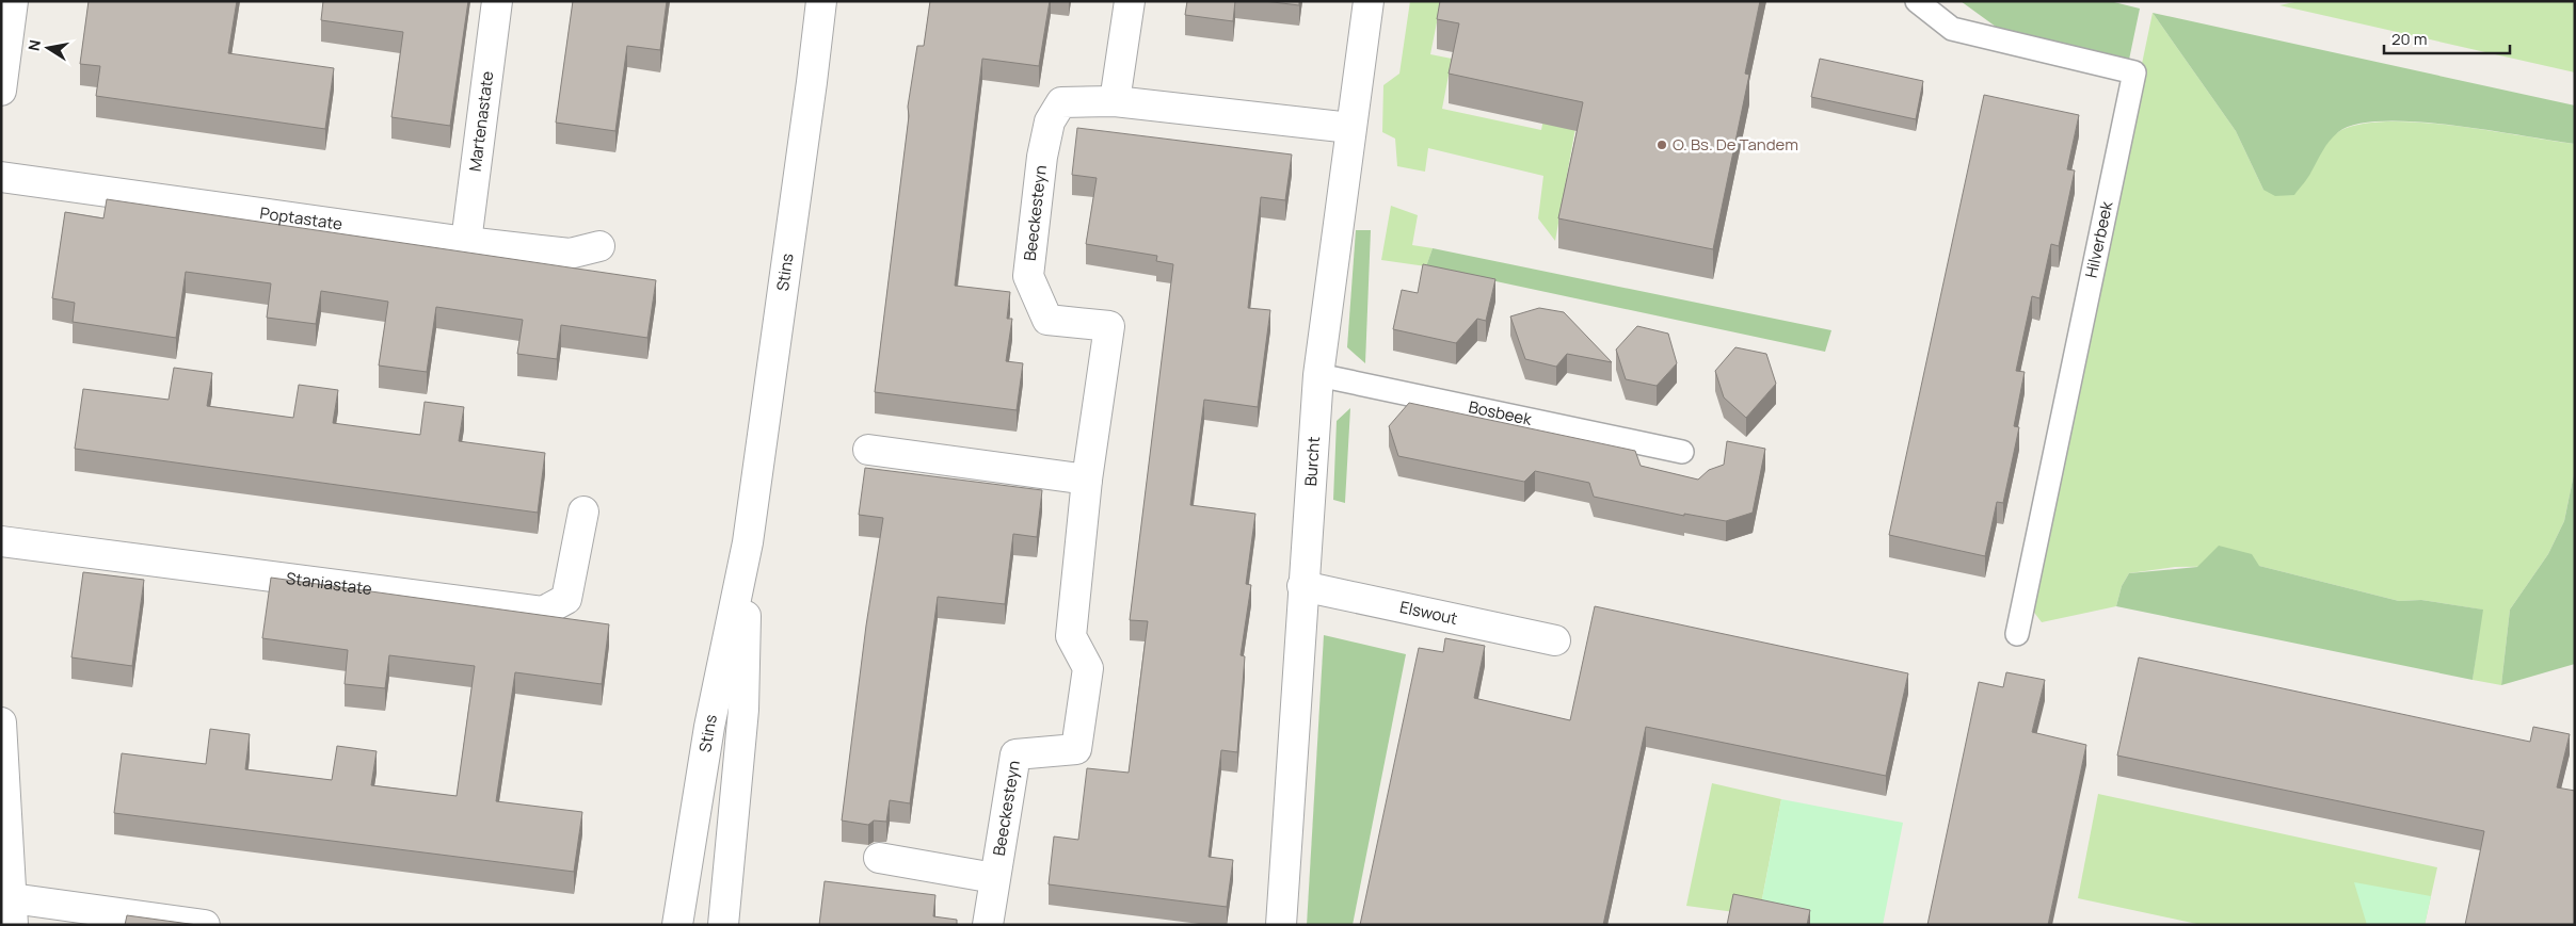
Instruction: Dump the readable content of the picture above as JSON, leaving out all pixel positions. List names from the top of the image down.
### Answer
{
  "streets": {
    "street": [
      "Martenastate",
      "Beeckesteyn",
      "Poptastate",
      "Stins",
      "Burcht",
      "Staniastate",
      "Elswout"
    ],
    "lane": ["Hilverbeek", "Bosbeek"]
  },
  "crossings": [
    ["Martenastate", "Poptastate"],
    ["Beeckesteyn", "Burcht"],
    ["Bosbeek", "Burcht"],
    ["Burcht", "Elswout"]
  ],
  "places": ["O. Bs. De Tandem"],
  "scale_bar": "20 m",
  "north": "left"
}
